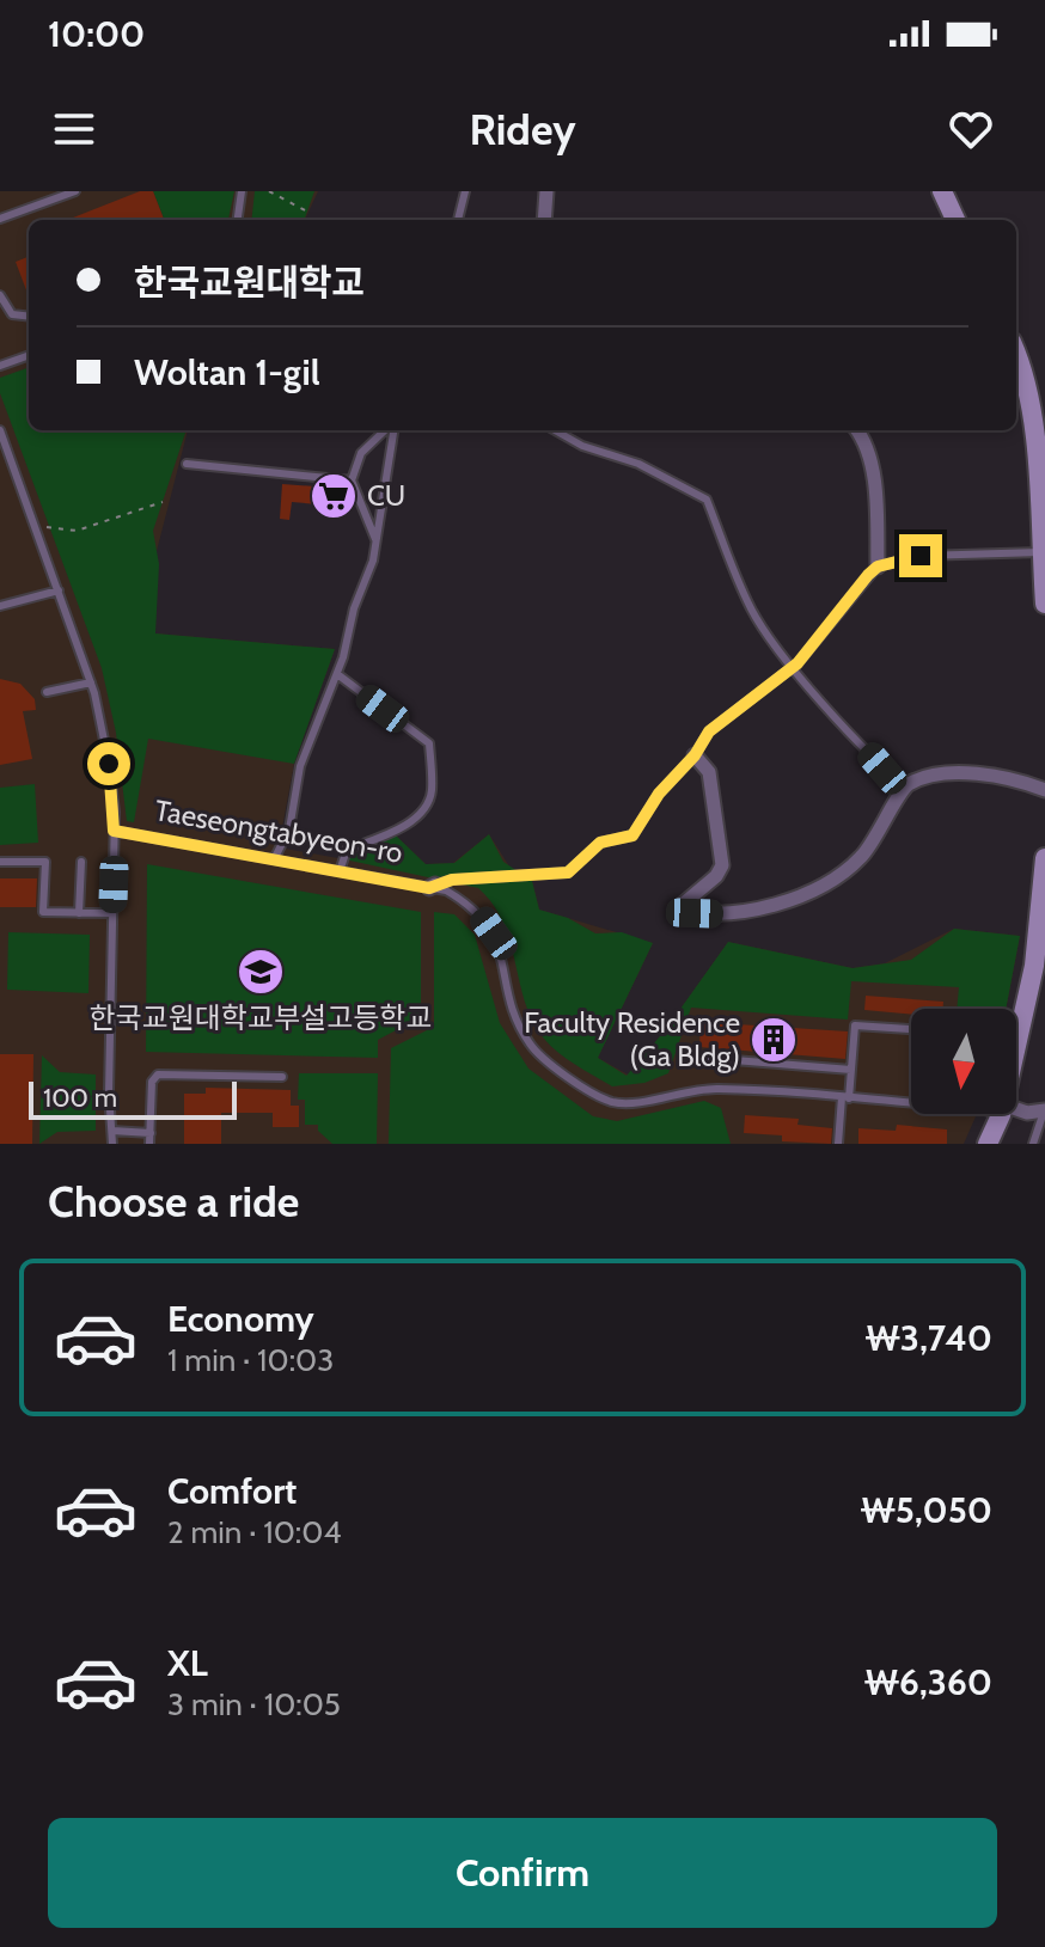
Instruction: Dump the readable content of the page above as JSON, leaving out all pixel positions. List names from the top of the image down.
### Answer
{
  "streets": {
    "lane": ["Taeseongtabyeon-ro"]
  },
  "places": {
    "supermarket": ["CU"],
    "school or university": ["한국교원대학교부설고등학교"],
    "building": ["Faculty Residence (Ga Bldg)"]
  },
  "scale_bar": "100 m",
  "north": "bottom",
  "page": {
    "status": "10:00",
    "header": "Ridey",
    "banner": ["한국교원대학교", "Woltan 1-gil"],
    "scale": "100 m",
    "heading": "Choose a ride",
    "list": [
      {
        "name": "Economy",
        "note": "1 min · 10:03",
        "value": "₩3,740"
      },
      {
        "name": "Comfort",
        "note": "2 min · 10:04",
        "value": "₩5,050"
      },
      {
        "name": "XL",
        "note": "3 min · 10:05",
        "value": "₩6,360"
      }
    ],
    "buttons": "Confirm"
  }
}
